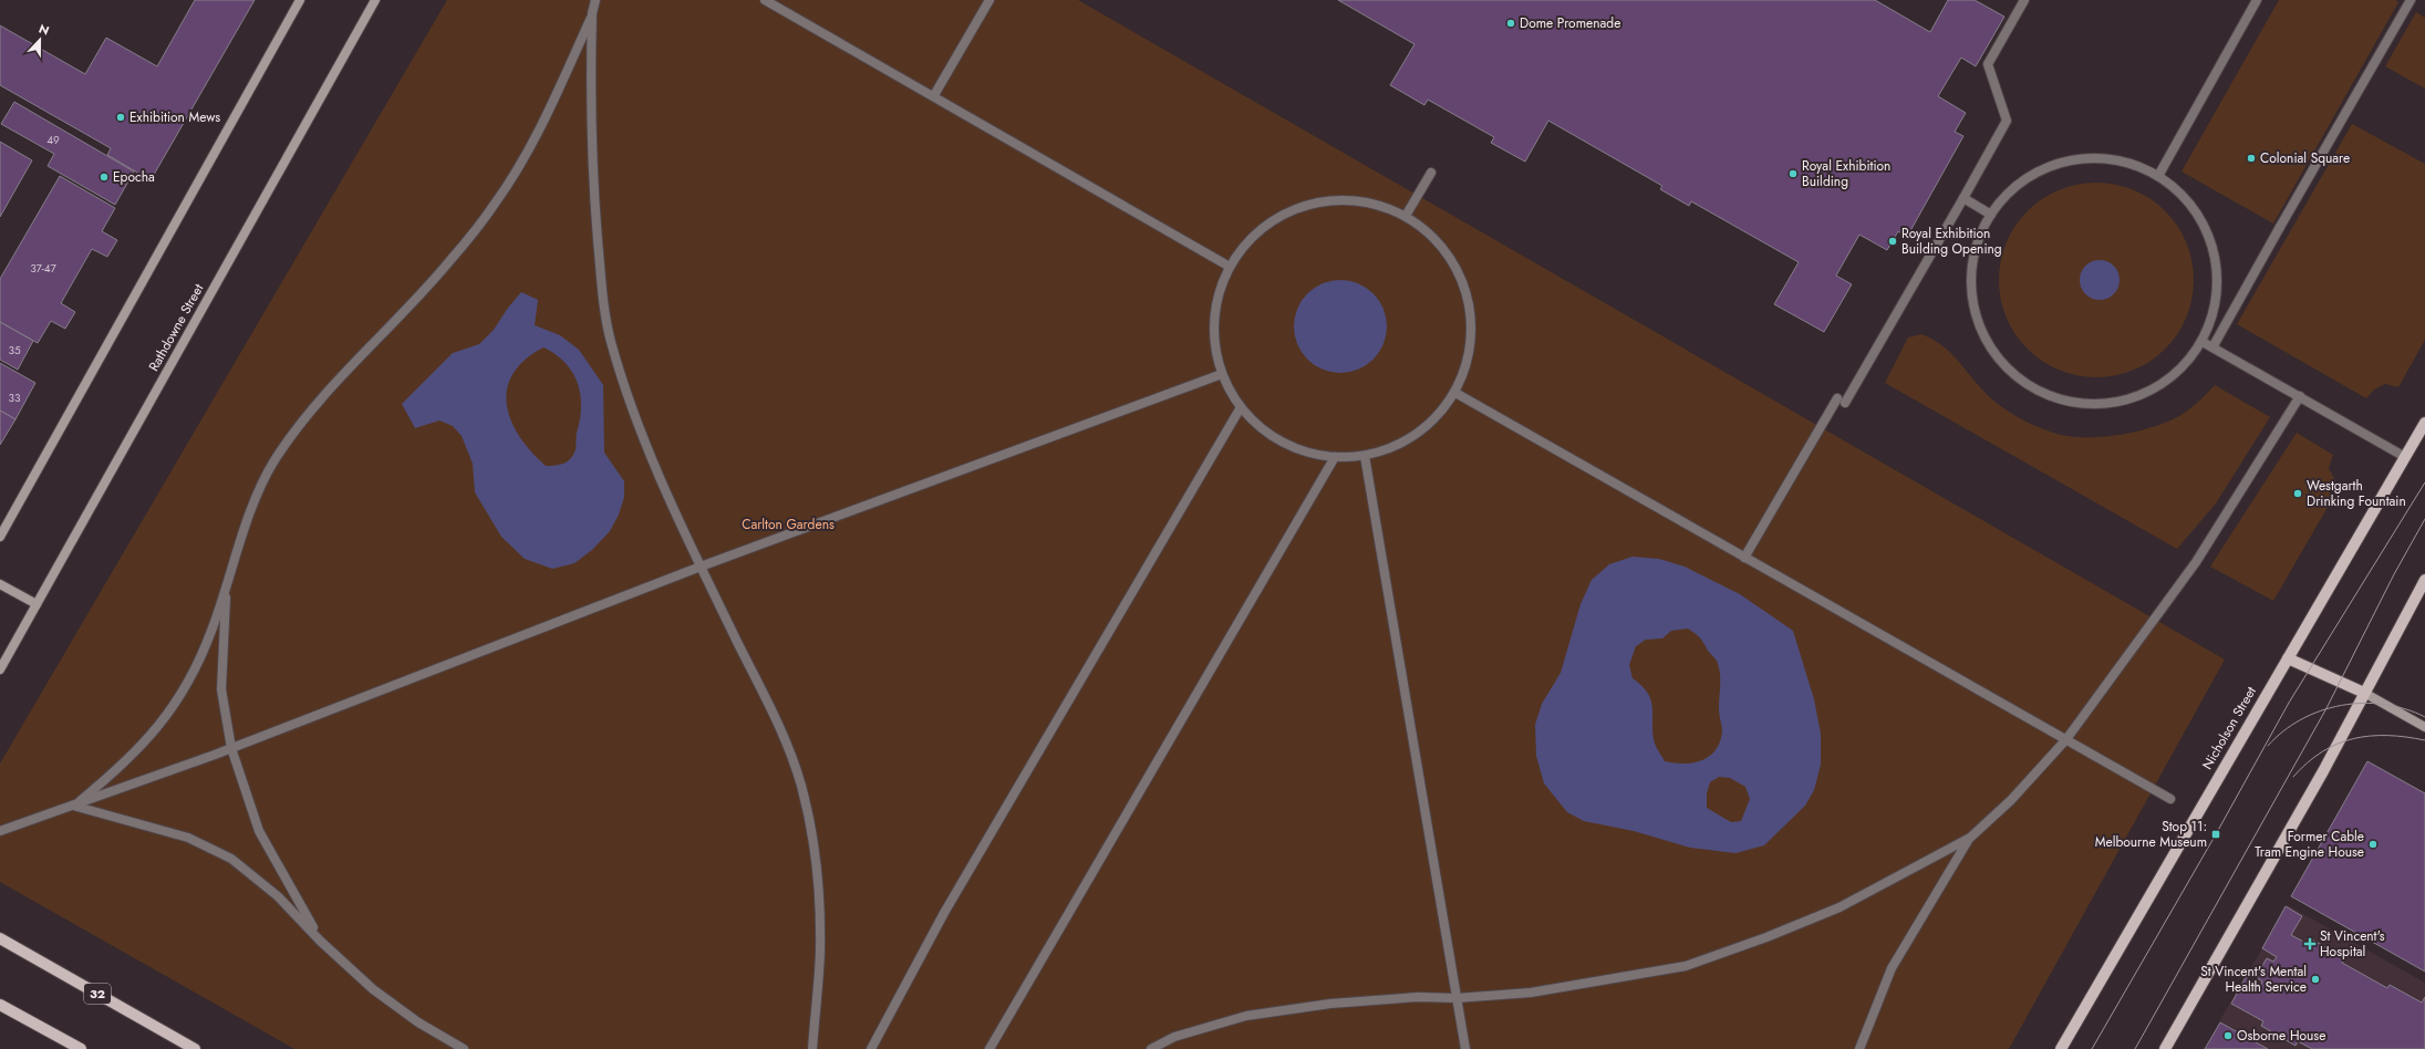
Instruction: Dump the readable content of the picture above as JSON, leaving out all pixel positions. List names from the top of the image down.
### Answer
{
  "streets": {
    "main road": ["Rathdowne Street", "Nicholson Street", "32"]
  },
  "parks": ["Carlton Gardens"],
  "places": {
    "other": [
      "Dome Promenade",
      "Exhibition Mews",
      "Colonial Square",
      "Royal Exhibition Building",
      "Epocha",
      "Royal Exhibition Building Opening",
      "Westgarth Drinking Fountain",
      "Former Cable Tram Engine House",
      "St Vincent's Mental Health Service",
      "Osborne House"
    ],
    "transit": ["Stop 11: Melbourne Museum"],
    "health": ["St Vincent's Hospital"]
  },
  "house_numbers": [
    "49",
    "37-47",
    "35",
    "33"
  ],
  "north": "top"
}
